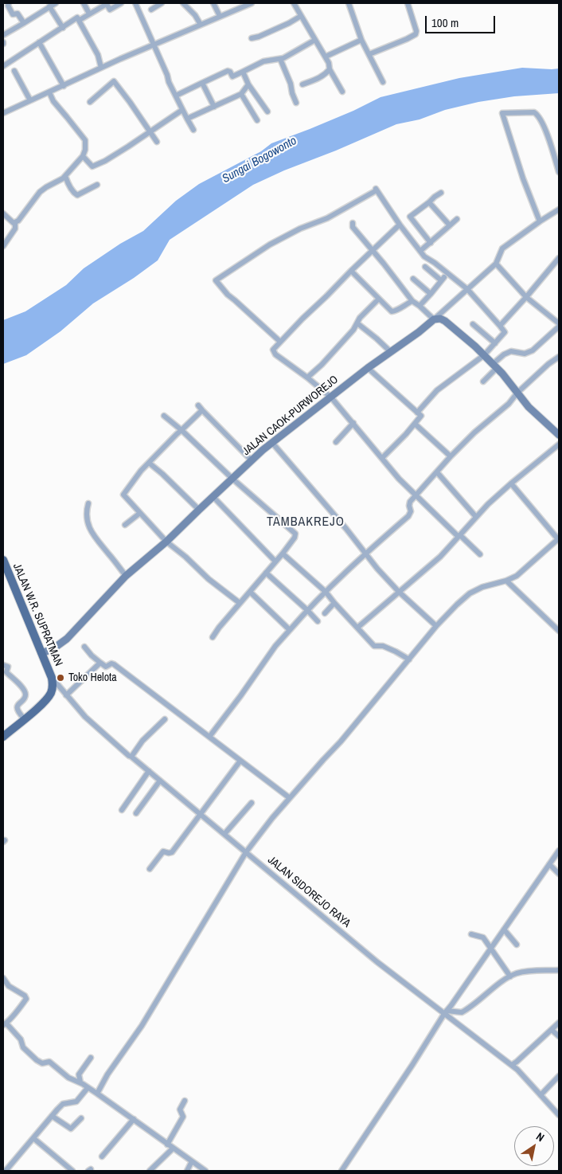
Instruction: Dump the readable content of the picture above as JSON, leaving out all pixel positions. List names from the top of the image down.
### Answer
{
  "streets": {
    "main road": ["JALAN W.R. SUPRATMAN"],
    "street": ["JALAN CAOK-PURWOREJO", "JALAN SIDOREJO RAYA"]
  },
  "crossings": [
    ["JALAN CAOK-PURWOREJO", "JALAN W.R. SUPRATMAN"],
    ["JALAN W.R. SUPRATMAN", "JALAN SIDOREJO RAYA"]
  ],
  "districts": ["TAMBAKREJO"],
  "water": ["Sungai Bogowonto"],
  "places": ["Toko Helota"],
  "scale_bar": "100 m",
  "north": "top right"
}
